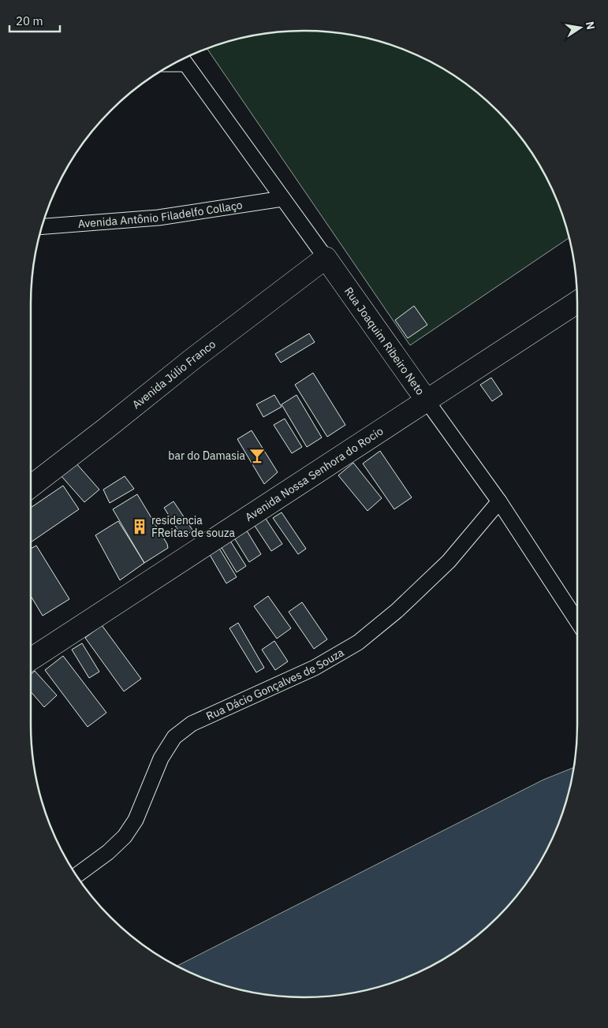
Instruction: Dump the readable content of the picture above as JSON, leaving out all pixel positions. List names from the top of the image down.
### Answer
{
  "streets": {
    "main road": ["Rua Joaquim Ribeiro Neto", "Avenida Júlio Franco", "Avenida Nossa Senhora do Rocio"],
    "street": ["Avenida Antônio Filadelfo Collaço", "Rua Dácio Gonçalves de Souza"]
  },
  "crossings": [
    ["Avenida Antônio Filadelfo Collaço", "Rua Joaquim Ribeiro Neto"],
    ["Rua Joaquim Ribeiro Neto", "Avenida Júlio Franco"],
    ["Rua Joaquim Ribeiro Neto", "Avenida Nossa Senhora do Rocio"],
    ["Rua Joaquim Ribeiro Neto", "Rua Dácio Gonçalves de Souza"]
  ],
  "places": {
    "bar": ["bar do Damasia"],
    "building": ["residencia FReitas de souza"]
  },
  "scale_bar": "20 m",
  "north": "right"
}
